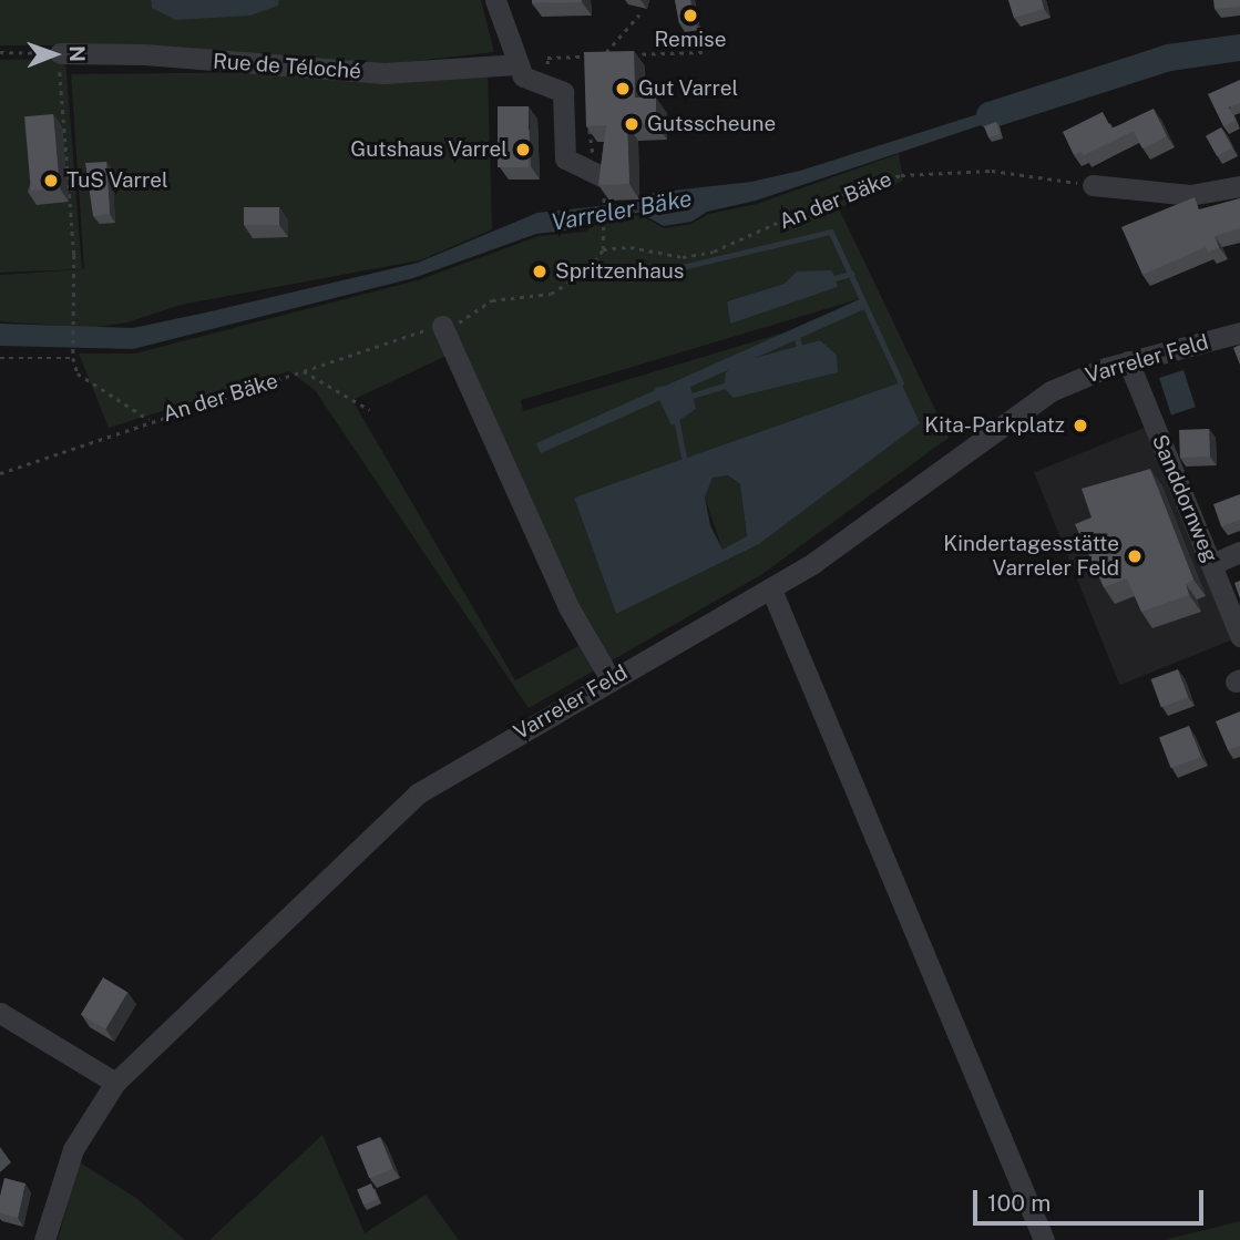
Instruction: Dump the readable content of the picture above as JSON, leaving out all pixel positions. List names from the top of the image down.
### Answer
{
  "streets": {
    "street": ["Rue de Téloché", "Varreler Feld", "Sanddornweg"],
    "path": ["An der Bäke"]
  },
  "crossings": [
    ["Varreler Feld", "Sanddornweg"]
  ],
  "water": ["Varreler Bäke"],
  "places": [
    "Remise",
    "Gut Varrel",
    "Gutsscheune",
    "Gutshaus Varrel",
    "TuS Varrel",
    "Spritzenhaus",
    "Kita-Parkplatz",
    "Kindertagesstätte Varreler Feld"
  ],
  "scale_bar": "100 m",
  "north": "right"
}
